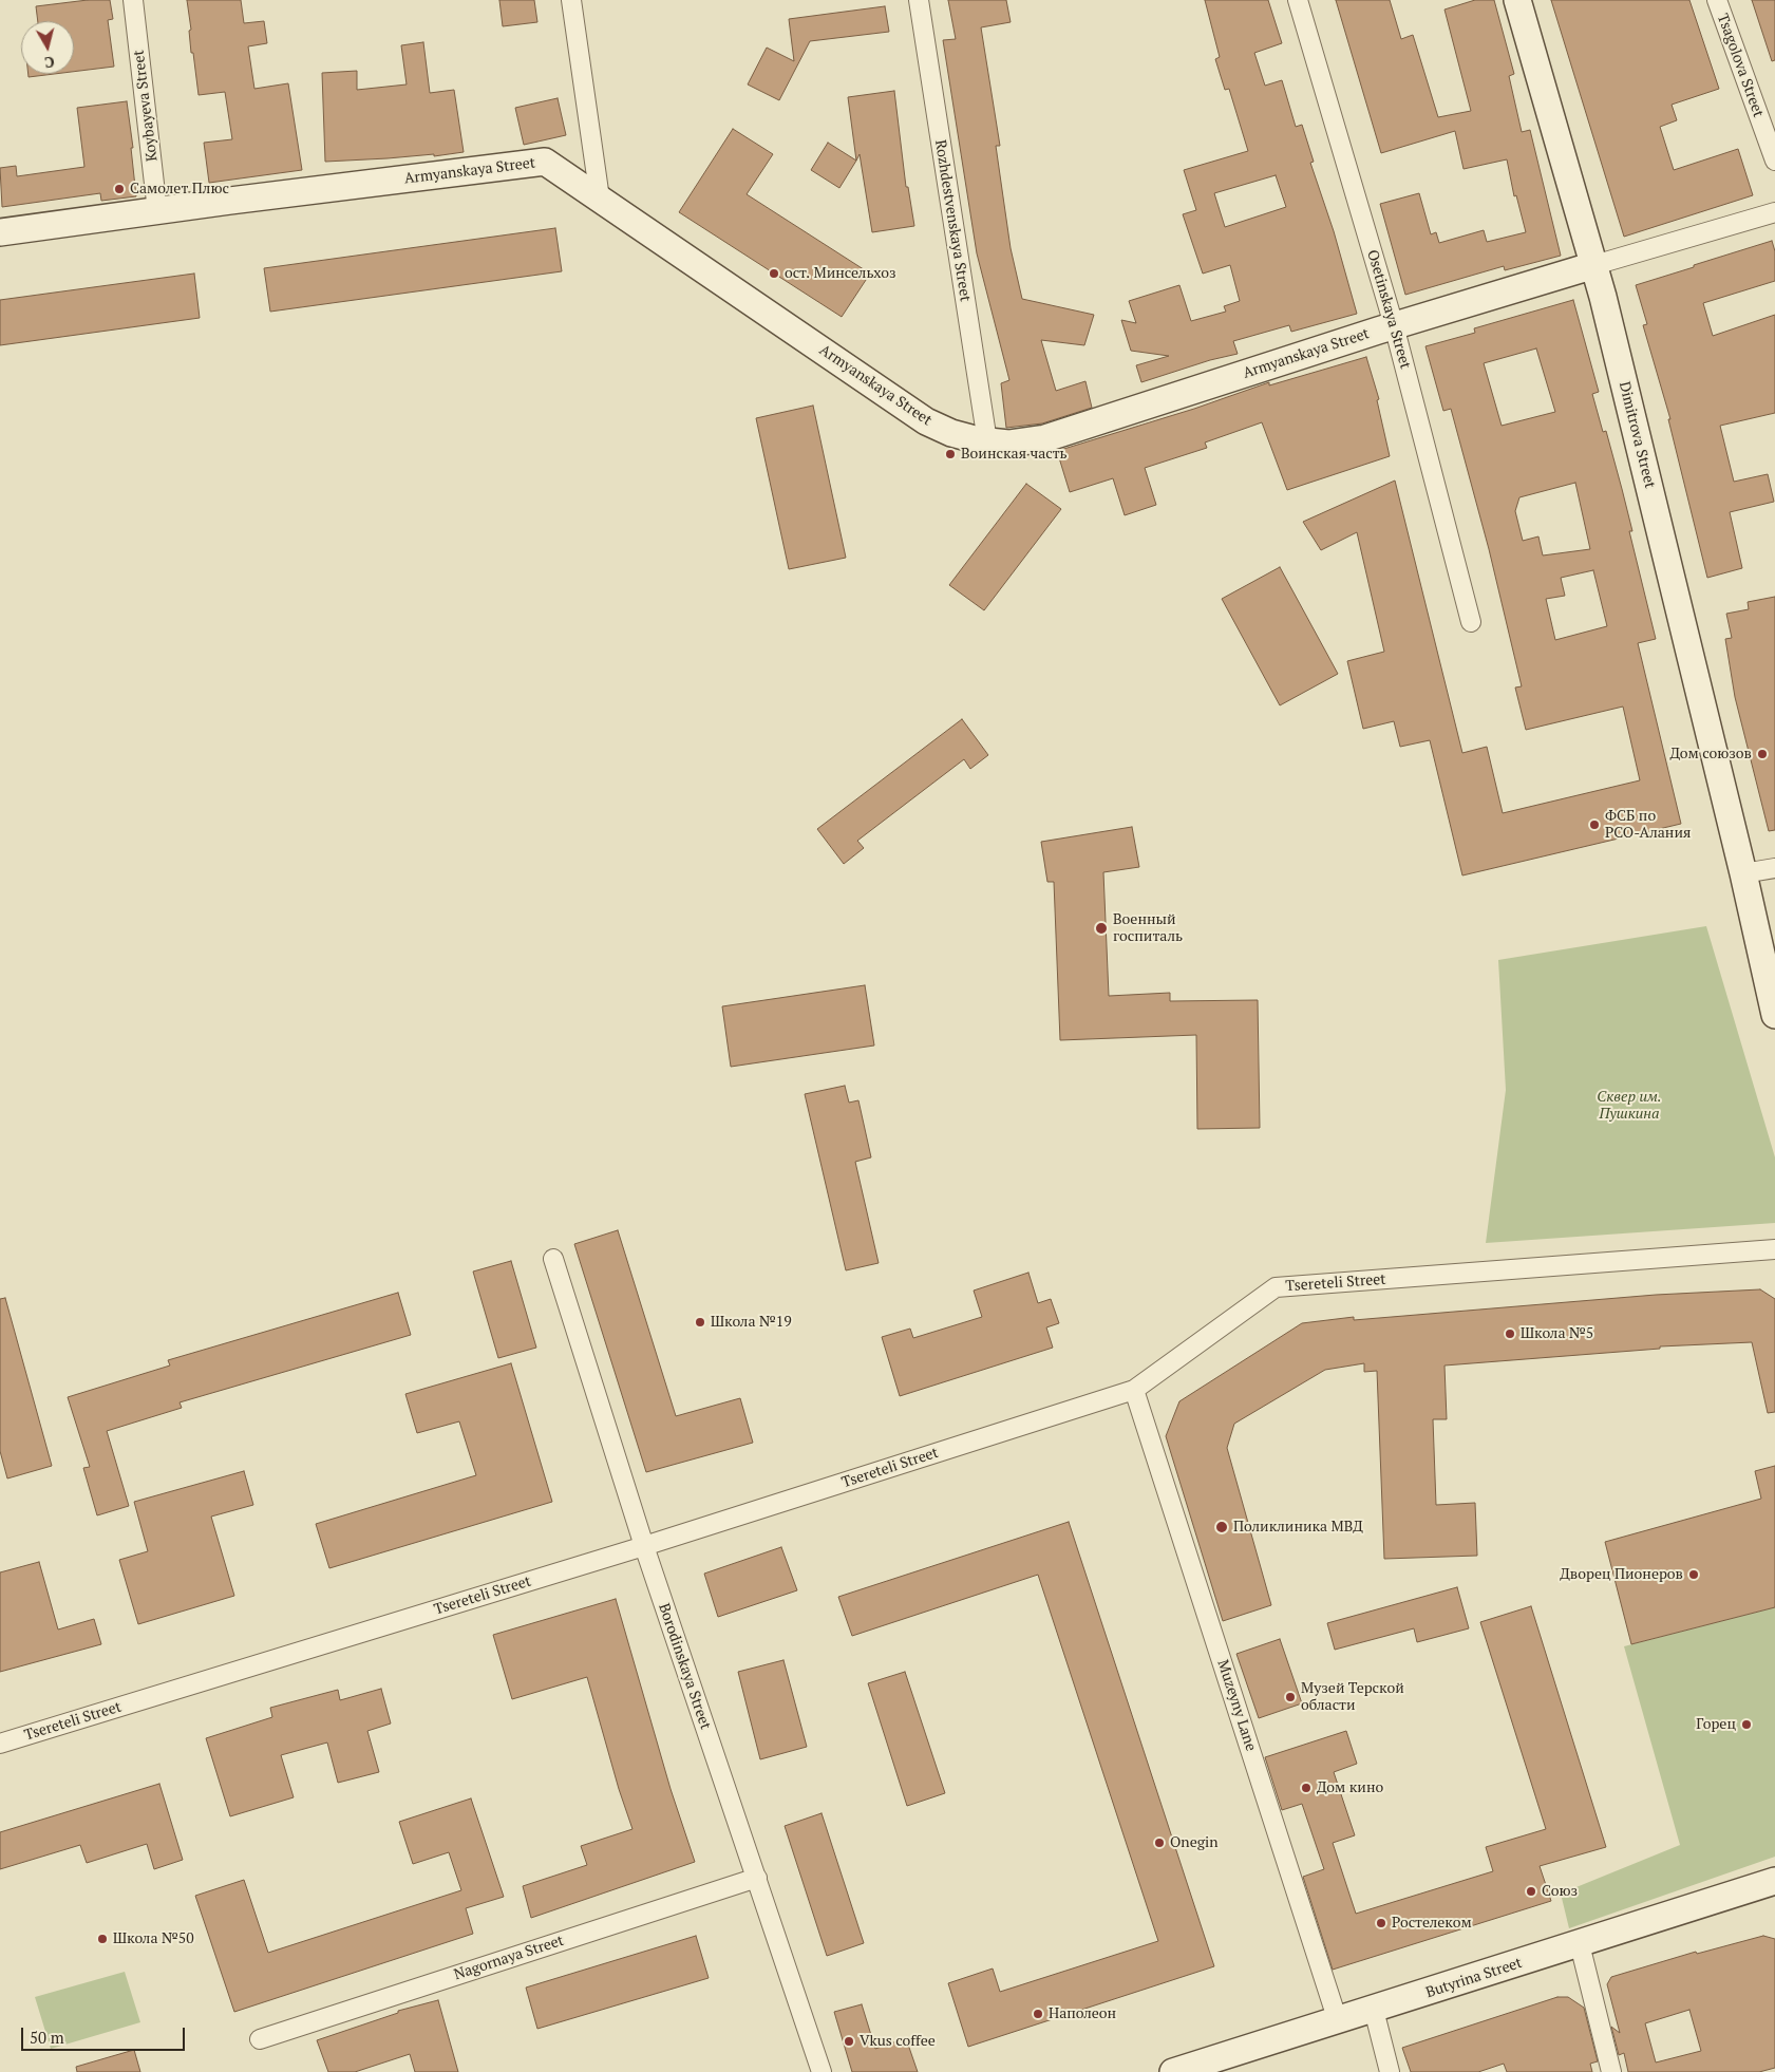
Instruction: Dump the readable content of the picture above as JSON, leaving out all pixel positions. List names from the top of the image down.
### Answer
{
  "streets": {
    "main road": ["Armyanskaya Street", "Dimitrova Street", "Butyrina Street"],
    "street": [
      "Tsagolova Street",
      "Koybayeva Street",
      "Rozhdestvenskaya Street",
      "Osetinskaya Street",
      "Tsereteli Street",
      "Borodinskaya Street",
      "Muzeyny Lane",
      "Nagornaya Street"
    ]
  },
  "crossings": [
    ["Koybayeva Street", "Armyanskaya Street"],
    ["Armyanskaya Street", "Rozhdestvenskaya Street"],
    ["Armyanskaya Street", "Osetinskaya Street"],
    ["Armyanskaya Street", "Dimitrova Street"],
    ["Tsereteli Street", "Borodinskaya Street"],
    ["Tsereteli Street", "Muzeyny Lane"],
    ["Borodinskaya Street", "Nagornaya Street"],
    ["Muzeyny Lane", "Butyrina Street"]
  ],
  "parks": ["Сквер им. Пушкина"],
  "places": [
    "Самолет Плюс",
    "ост. Минсельхоз",
    "Воинская часть",
    "Дом союзов",
    "ФСБ по РСО-Алания",
    "Военный госпиталь",
    "Школа №19",
    "Школа №5",
    "Поликлиника МВД",
    "Дворец Пионеров",
    "Музей Терской области",
    "Горец",
    "Дом кино",
    "Onegin",
    "Союз",
    "Ростелеком",
    "Школа №50",
    "Наполеон",
    "Vkus coffee"
  ],
  "scale_bar": "50 m",
  "north": "bottom"
}
